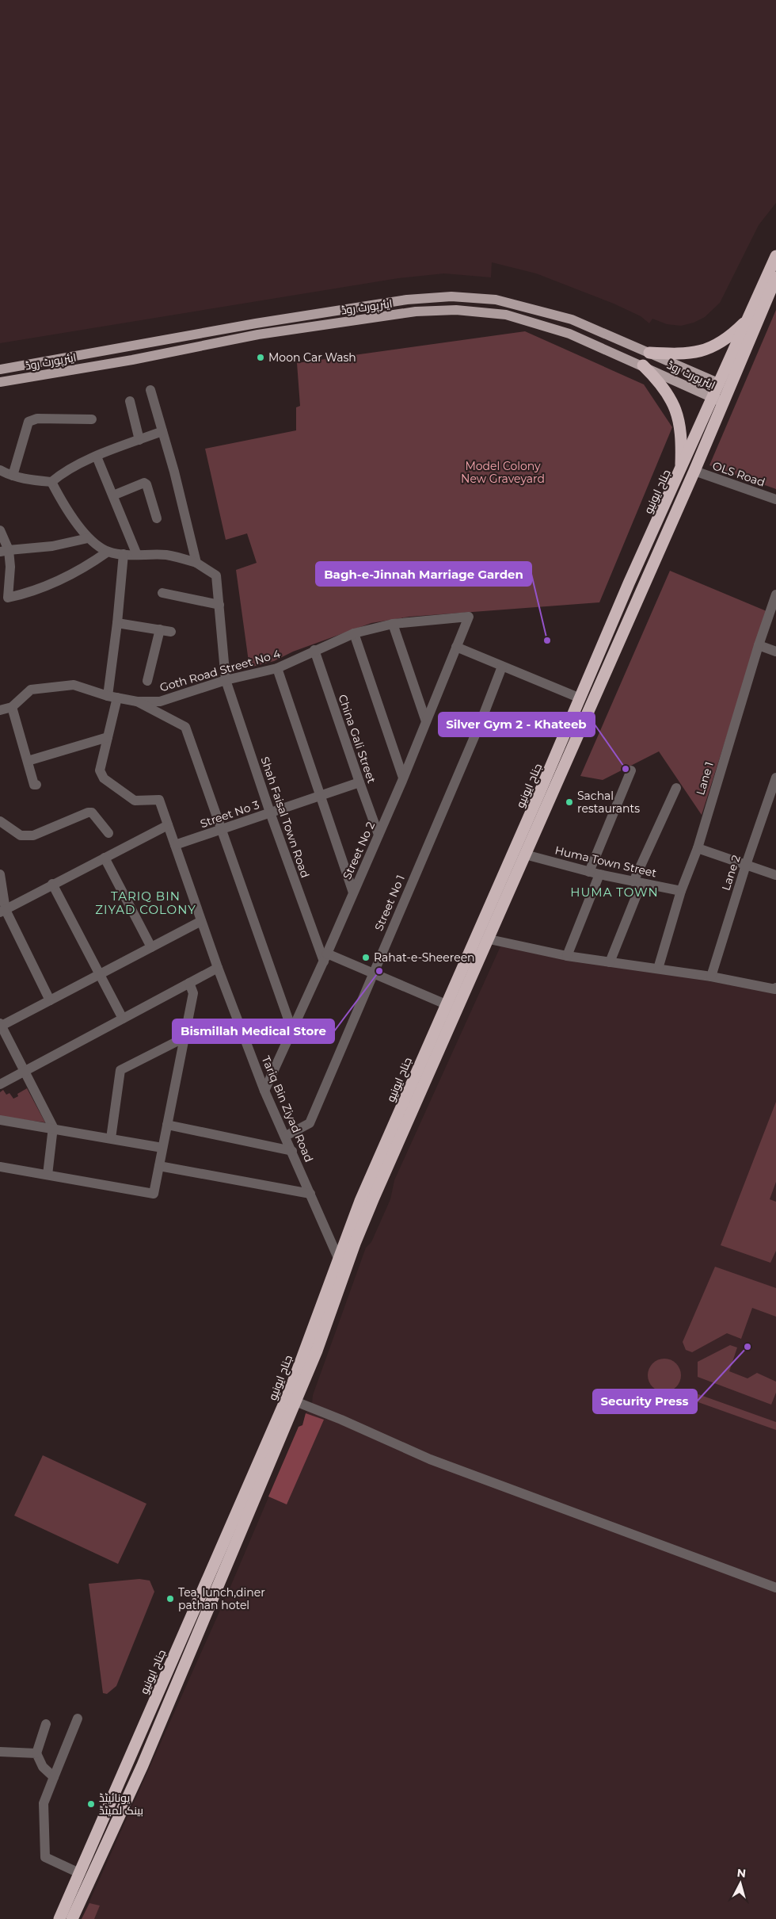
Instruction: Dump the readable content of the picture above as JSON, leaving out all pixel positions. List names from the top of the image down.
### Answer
{
  "streets": {
    "highway": ["جناح ایونیو"],
    "main road": ["ایئرپورٹ روڈ"],
    "street": [
      "OLS Road",
      "Goth Road Street No 4",
      "China Gali Street",
      "Lane 1",
      "Street No 3",
      "Shah Faisal Town Road",
      "Street No 2",
      "Huma Town Street",
      "Lane 2",
      "Street No 1",
      "Tariq Bin Ziyad Road"
    ]
  },
  "crossings": [
    ["ایئرپورٹ روڈ", "جناح ایونیو"],
    ["OLS Road", "جناح ایونیو"],
    ["جناح ایونیو", "Huma Town Street"],
    ["جناح ایونیو", "Tariq Bin Ziyad Road"],
    ["Goth Road Street No 4", "China Gali Street"],
    ["Goth Road Street No 4", "Shah Faisal Town Road"],
    ["Goth Road Street No 4", "Street No 2"],
    ["China Gali Street", "Street No 3"],
    ["China Gali Street", "Street No 2"],
    ["Lane 1", "Huma Town Street"],
    ["Street No 3", "Shah Faisal Town Road"],
    ["Street No 3", "Tariq Bin Ziyad Road"],
    ["Shah Faisal Town Road", "Street No 2"],
    ["Street No 2", "Tariq Bin Ziyad Road"],
    ["Street No 1", "Tariq Bin Ziyad Road"]
  ],
  "districts": ["HUMA TOWN", "TARIQ BIN ZIYAD COLONY"],
  "parks": ["Model Colony New Graveyard"],
  "places": [
    "Moon Car Wash",
    "Bagh-e-Jinnah Marriage Garden",
    "Silver Gym 2 - Khateeb",
    "Sachal restaurants",
    "Rahat-e-Sheereen",
    "Bismillah Medical Store",
    "Security Press",
    "Tea, lunch,diner pathan hotel",
    "یونائیٹڈ بینک لمیٹڈ"
  ],
  "north": "top"
}
